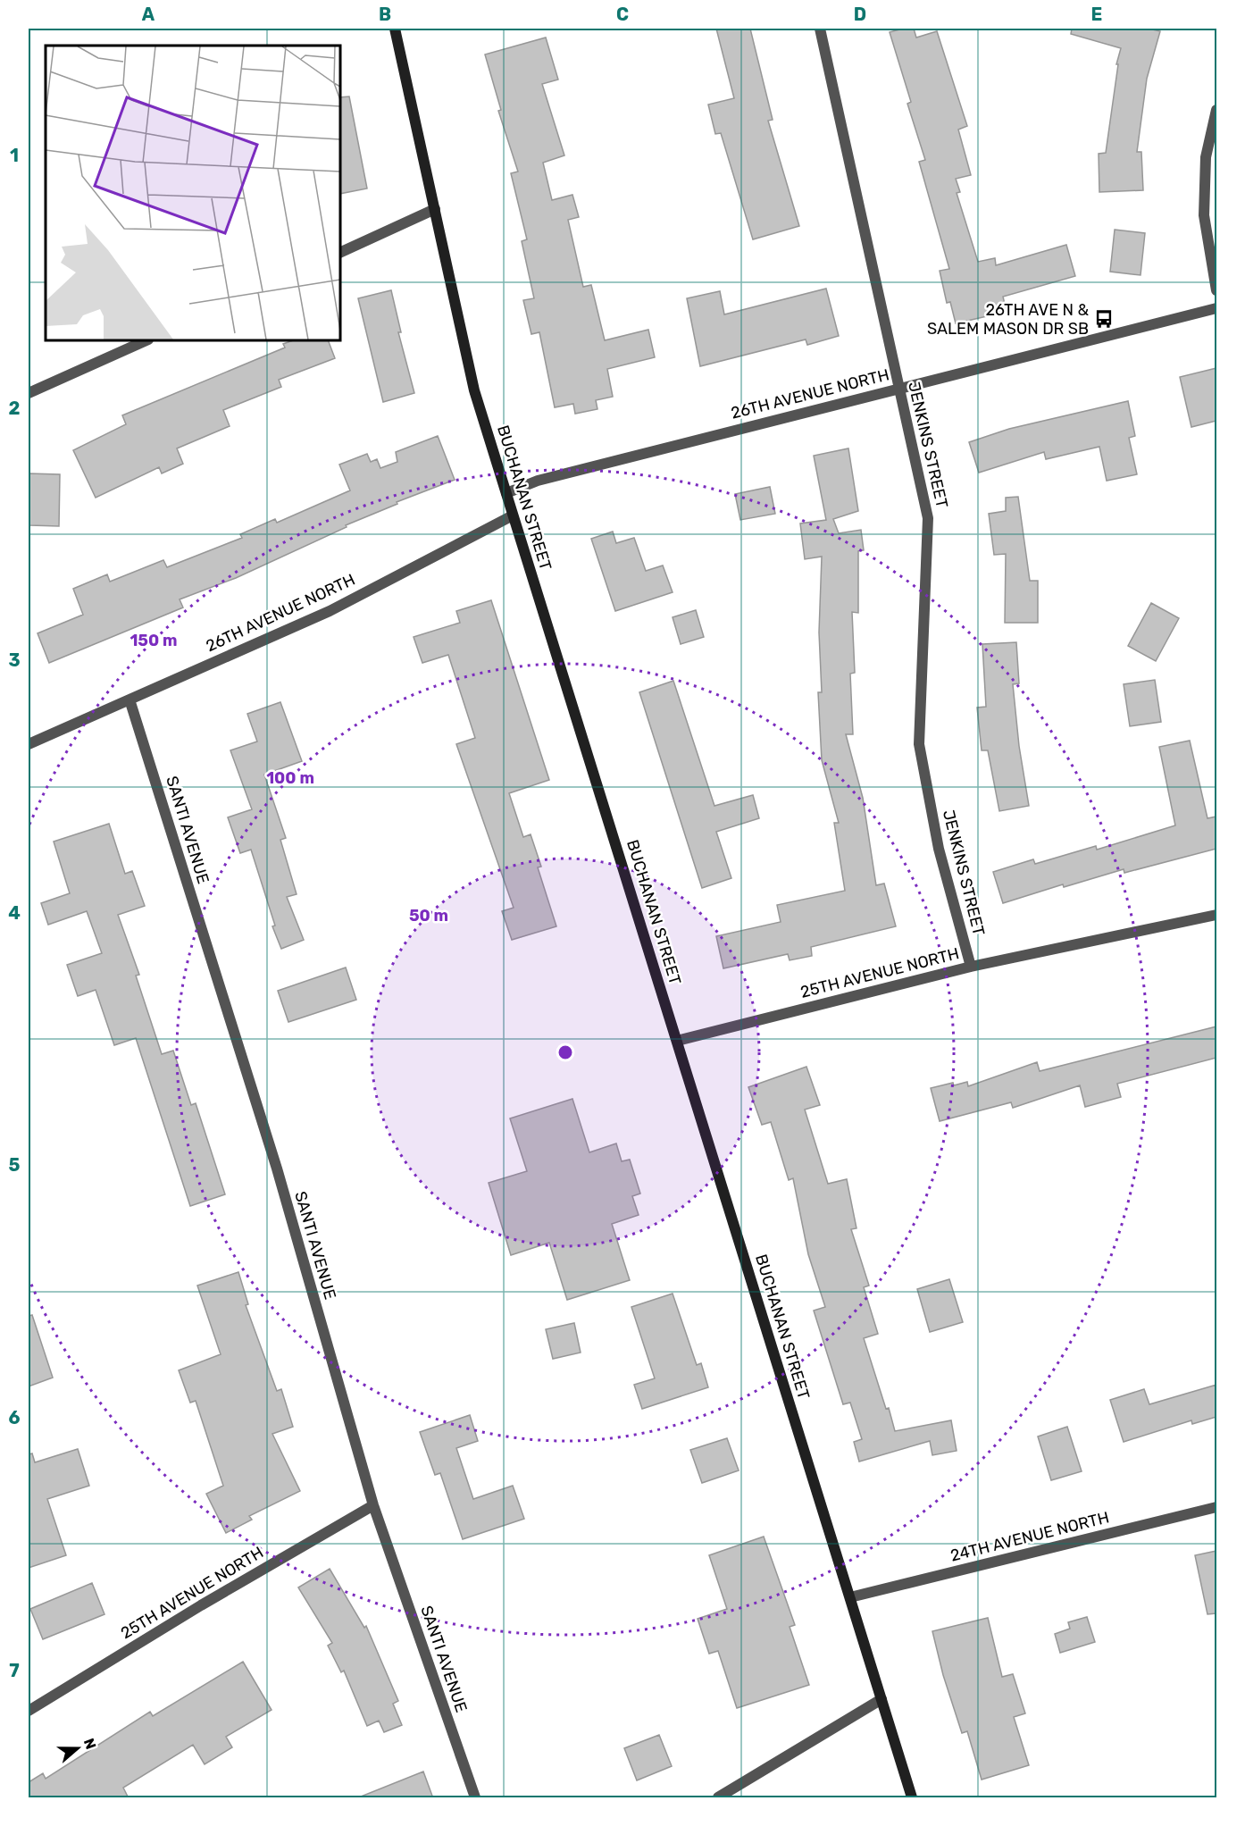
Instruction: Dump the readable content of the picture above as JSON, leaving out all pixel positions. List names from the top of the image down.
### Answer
{
  "streets": {
    "street": [
      "26TH AVENUE NORTH",
      "JENKINS STREET",
      "BUCHANAN STREET",
      "SANTI AVENUE",
      "25TH AVENUE NORTH",
      "24TH AVENUE NORTH"
    ]
  },
  "crossings": [
    ["26TH AVENUE NORTH", "JENKINS STREET"],
    ["26TH AVENUE NORTH", "BUCHANAN STREET"],
    ["26TH AVENUE NORTH", "SANTI AVENUE"],
    ["JENKINS STREET", "25TH AVENUE NORTH"],
    ["BUCHANAN STREET", "25TH AVENUE NORTH"],
    ["BUCHANAN STREET", "24TH AVENUE NORTH"],
    ["SANTI AVENUE", "25TH AVENUE NORTH"]
  ],
  "places": {
    "bus stop": ["26TH AVE N & SALEM MASON DR SB"]
  },
  "north": "right",
  "grid": {
    "columns": [
      "A",
      "B",
      "C",
      "D",
      "E"
    ],
    "rows": [
      "1",
      "2",
      "3",
      "4",
      "5",
      "6",
      "7"
    ]
  },
  "rings": ["150 m", "100 m", "50 m"]
}
